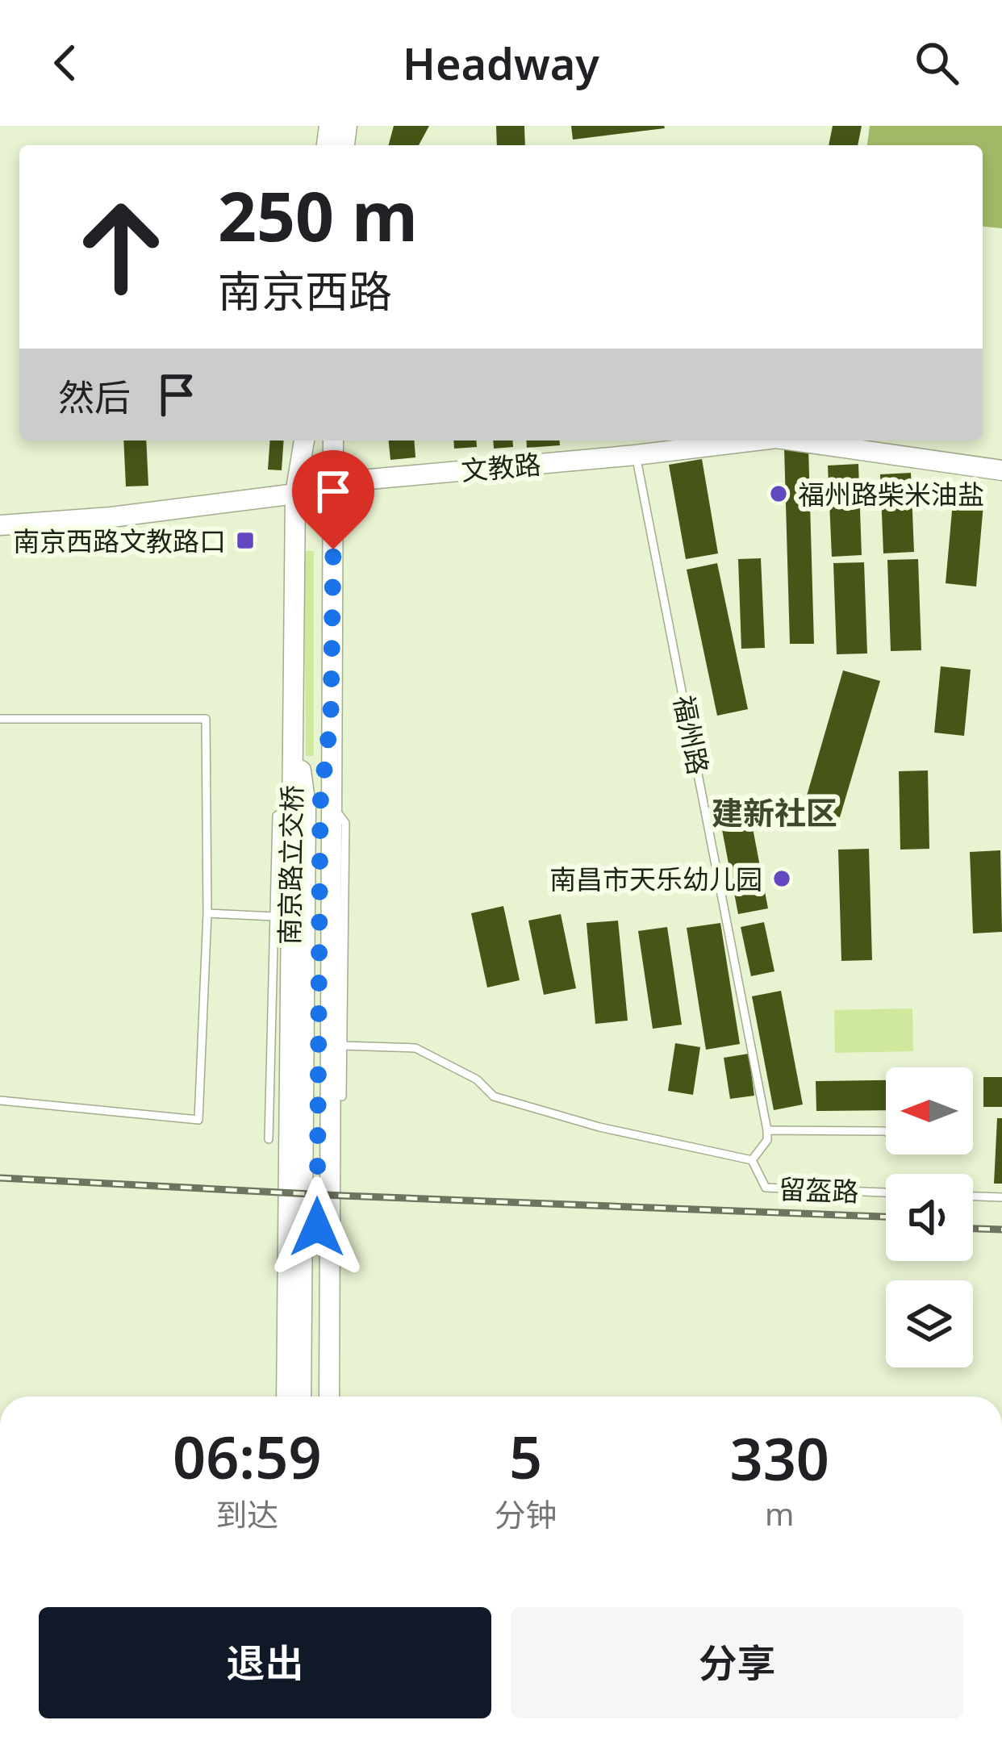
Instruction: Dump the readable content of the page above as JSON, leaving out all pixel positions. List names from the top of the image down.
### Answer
{
  "streets": {
    "street": ["文教路", "南京路立交桥"],
    "lane": ["福州路", "留盔路"]
  },
  "crossings": [
    ["文教路", "福州路"]
  ],
  "districts": ["建新社区"],
  "places": {
    "other": ["福州路柴米油盐", "南昌市天乐幼儿园"],
    "transit": ["南京西路文教路口"]
  },
  "north": "left",
  "page": {
    "header": "Headway",
    "turn": ["250 m", "南京西路"],
    "then": "然后",
    "eta": [
      "06:59",
      "到达",
      "5",
      "分钟",
      "330",
      "m"
    ],
    "buttons": ["退出", "分享"]
  }
}
